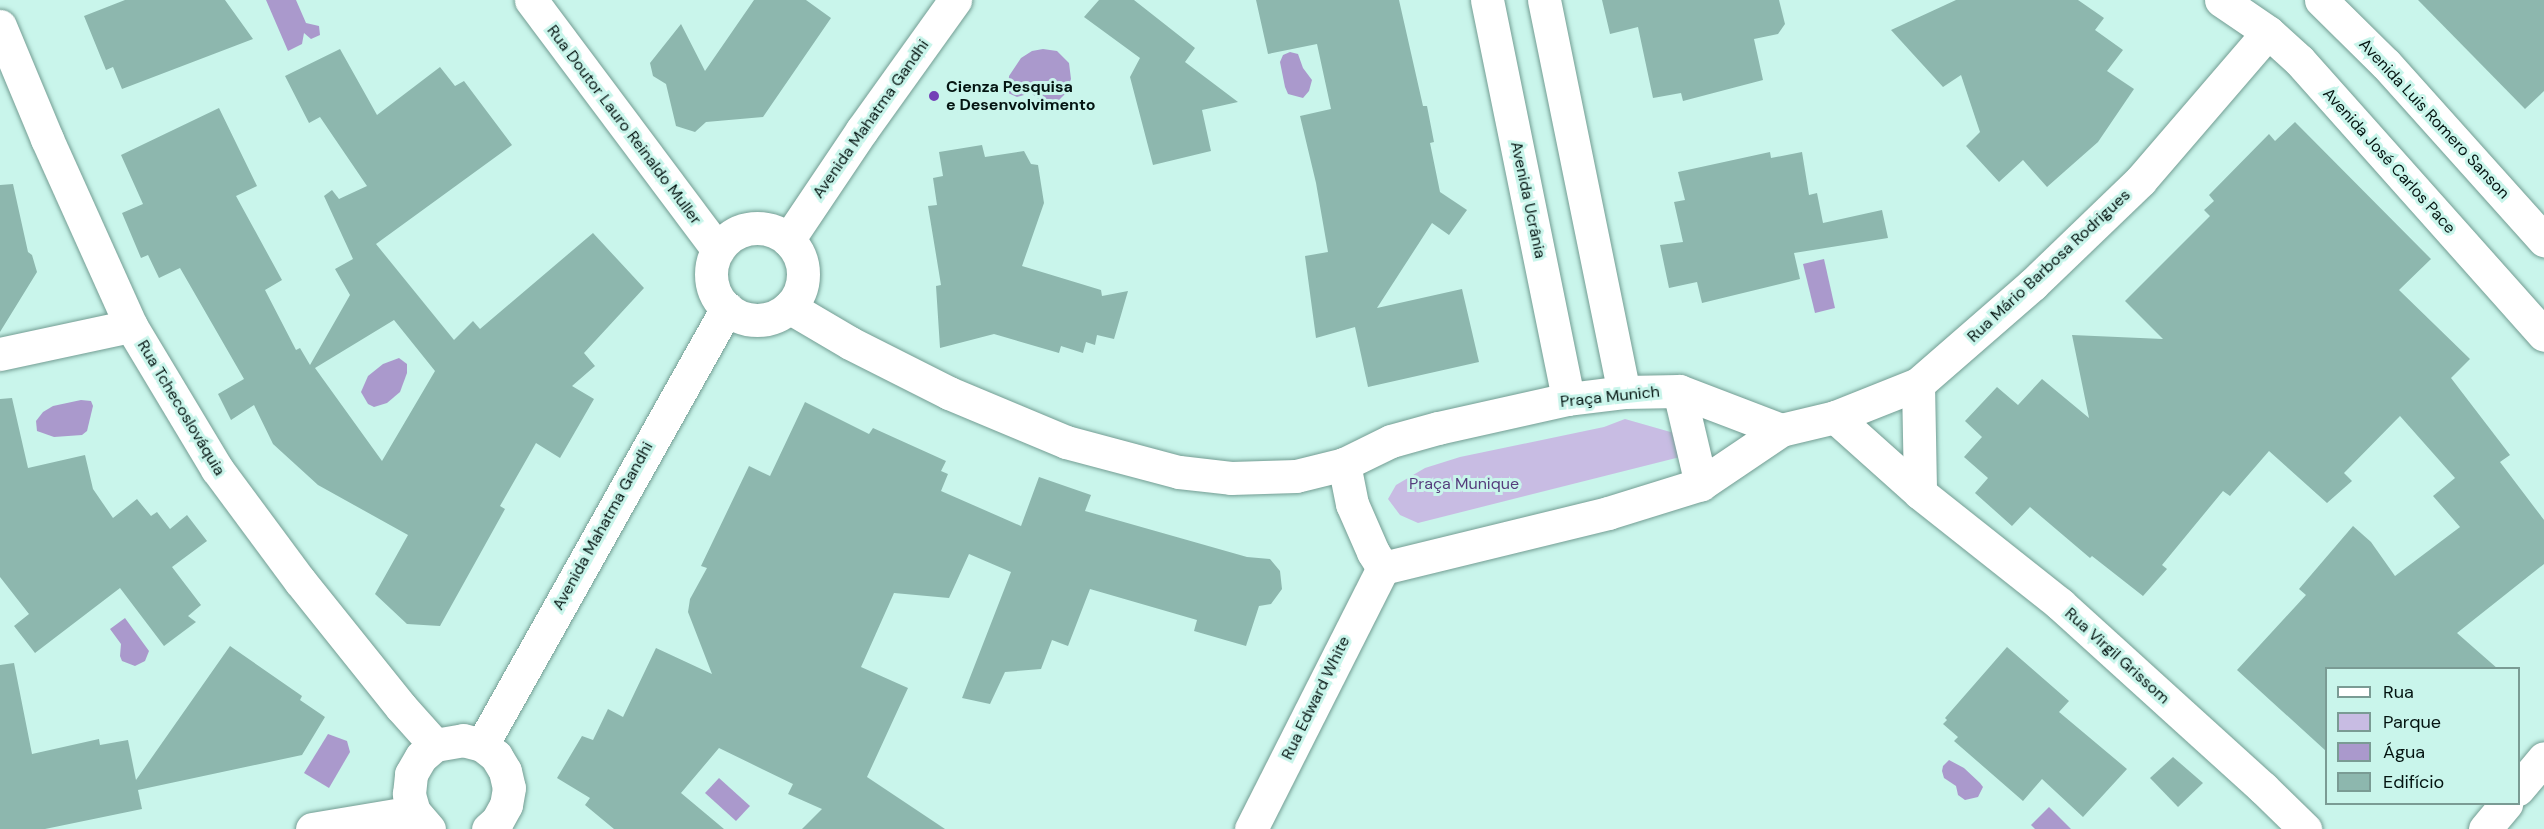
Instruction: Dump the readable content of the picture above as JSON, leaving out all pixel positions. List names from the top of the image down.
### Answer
{
  "streets": {
    "street": [
      "Avenida Mahatma Gandhi",
      "Avenida Luis Romero Sanson",
      "Rua Doutor Lauro Reinaldo Muller",
      "Avenida José Carlos Pace",
      "Avenida Ucrânia",
      "Rua Mário Barbosa Rodrigues",
      "Praça Munich",
      "Rua Tchecoslováquia",
      "Rua Virgil Grissom",
      "Rua Edward White"
    ]
  },
  "crossings": [
    ["Avenida Mahatma Gandhi", "Rua Doutor Lauro Reinaldo Muller"],
    ["Avenida José Carlos Pace", "Rua Mário Barbosa Rodrigues"],
    ["Avenida Ucrânia", "Praça Munich"],
    ["Rua Mário Barbosa Rodrigues", "Praça Munich"],
    ["Rua Mário Barbosa Rodrigues", "Rua Virgil Grissom"]
  ],
  "parks": ["Praça Munique"],
  "places": ["Cienza Pesquisa e Desenvolvimento"],
  "legend": [
    "Rua",
    "Parque",
    "Água",
    "Edifício"
  ]
}
